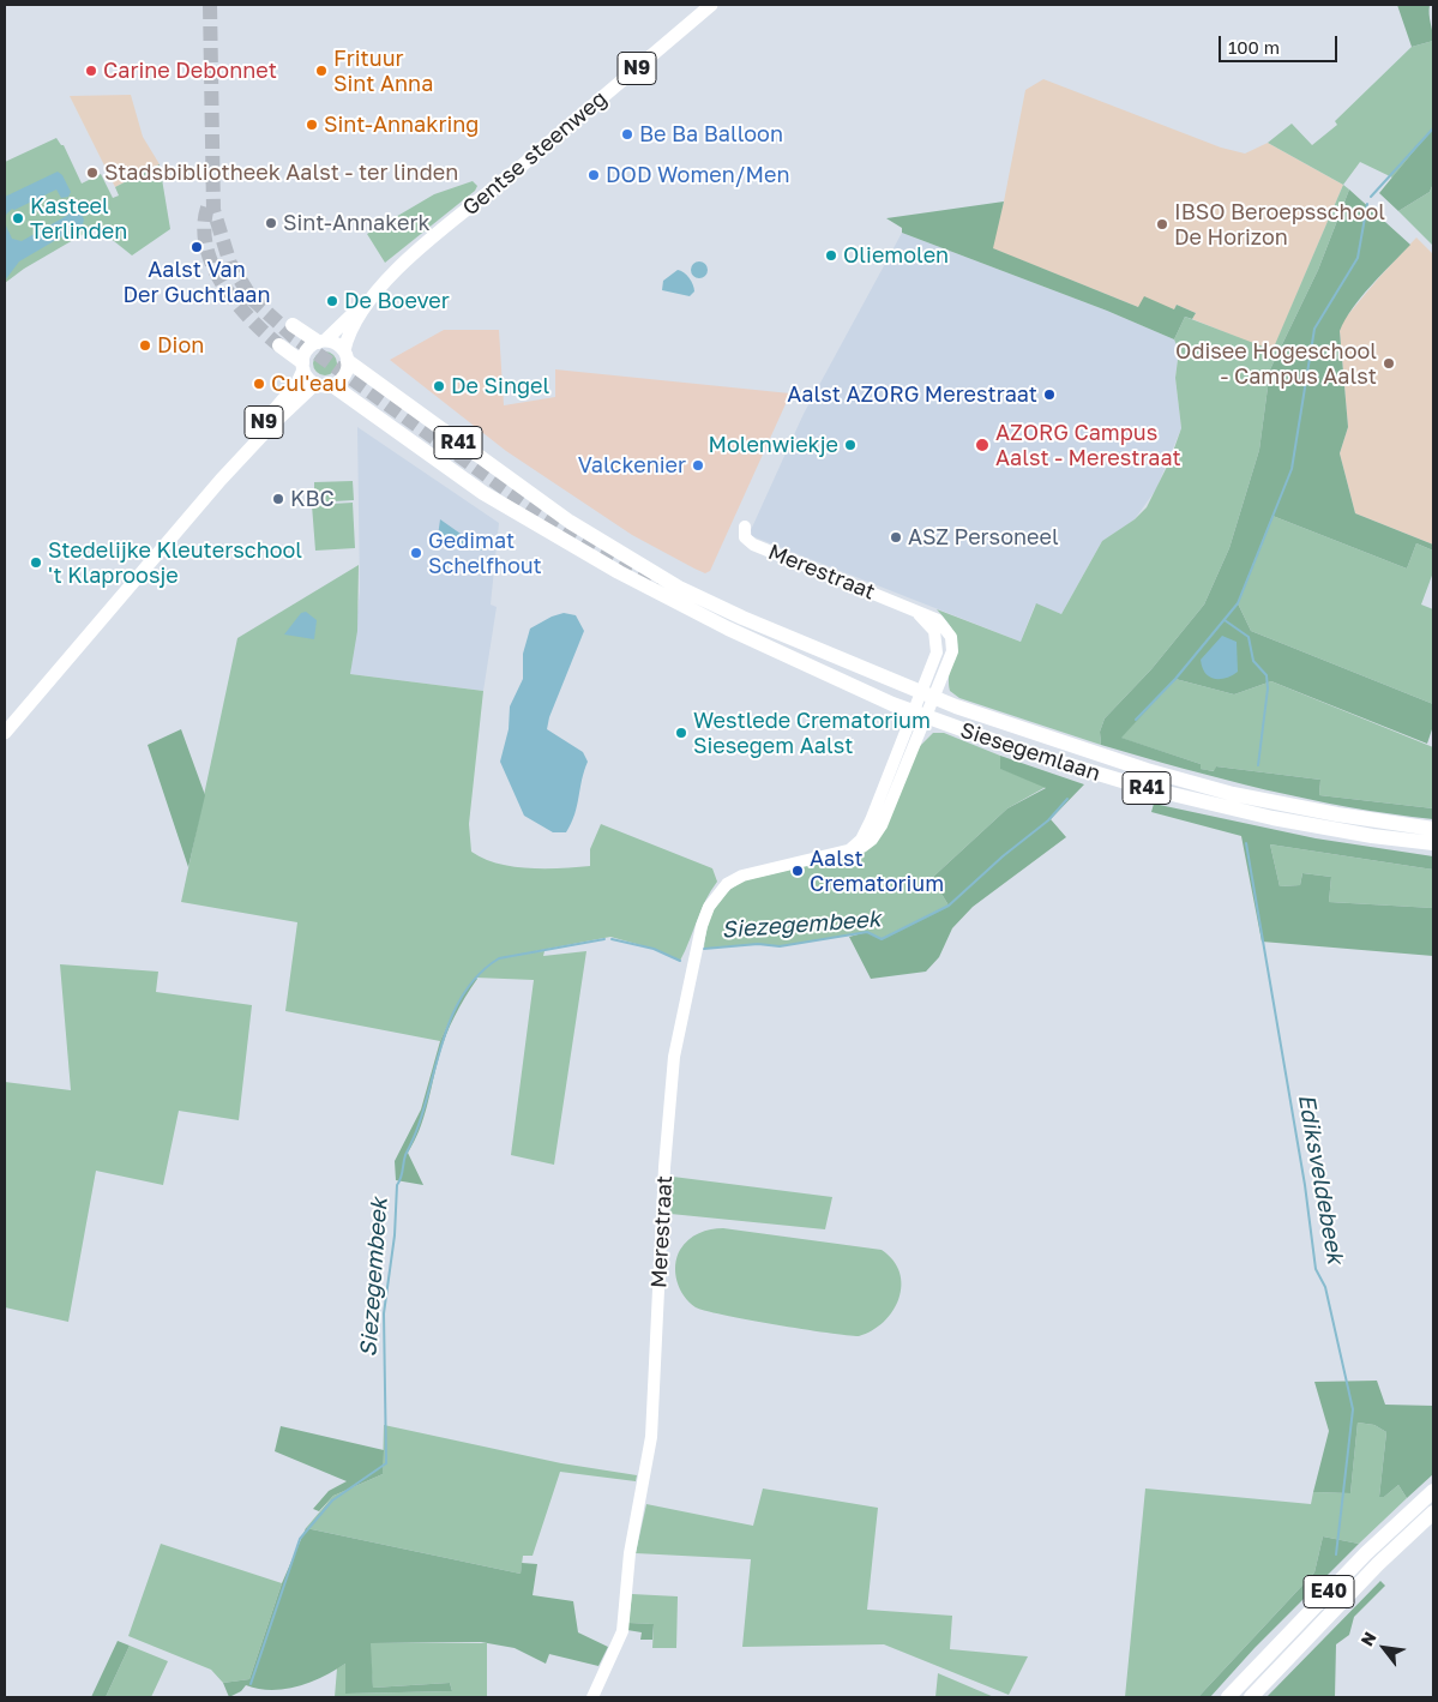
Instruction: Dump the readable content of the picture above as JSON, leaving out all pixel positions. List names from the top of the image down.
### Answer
{
  "streets": {
    "highway": ["R41", "Siesegemlaan", "E40"],
    "main road": ["N9", "Gentse steenweg"],
    "street": ["Merestraat"]
  },
  "crossings": [
    ["N9", "Gentse steenweg"],
    ["N9", "R41"],
    ["N9", "Siesegemlaan"],
    ["Gentse steenweg", "R41"],
    ["Gentse steenweg", "Siesegemlaan"],
    ["R41", "Siesegemlaan"],
    ["Merestraat", "Siesegemlaan"]
  ],
  "water": ["Siezegembeek", "Ediksveldebeek"],
  "places": [
    "Carine Debonnet",
    "Frituur Sint Anna",
    "Sint-Annakring",
    "Be Ba Balloon",
    "Stadsbibliotheek Aalst - ter linden",
    "DOD Women/Men",
    "Kasteel Terlinden",
    "Sint-Annakerk",
    "IBSO Beroepsschool De Horizon",
    "Aalst Van Der Guchtlaan",
    "Oliemolen",
    "De Boever",
    "Dion",
    "Odisee Hogeschool - Campus Aalst",
    "Cul'eau",
    "De Singel",
    "Aalst AZORG Merestraat",
    "Molenwiekje",
    "AZORG Campus Aalst - Merestraat",
    "Valckenier",
    "KBC",
    "ASZ Personeel",
    "Gedimat Schelfhout",
    "Stedelijke Kleuterschool 't Klaproosje",
    "Westlede Crematorium Siesegem Aalst",
    "Aalst Crematorium"
  ],
  "scale_bar": "100 m",
  "north": "top left"
}
